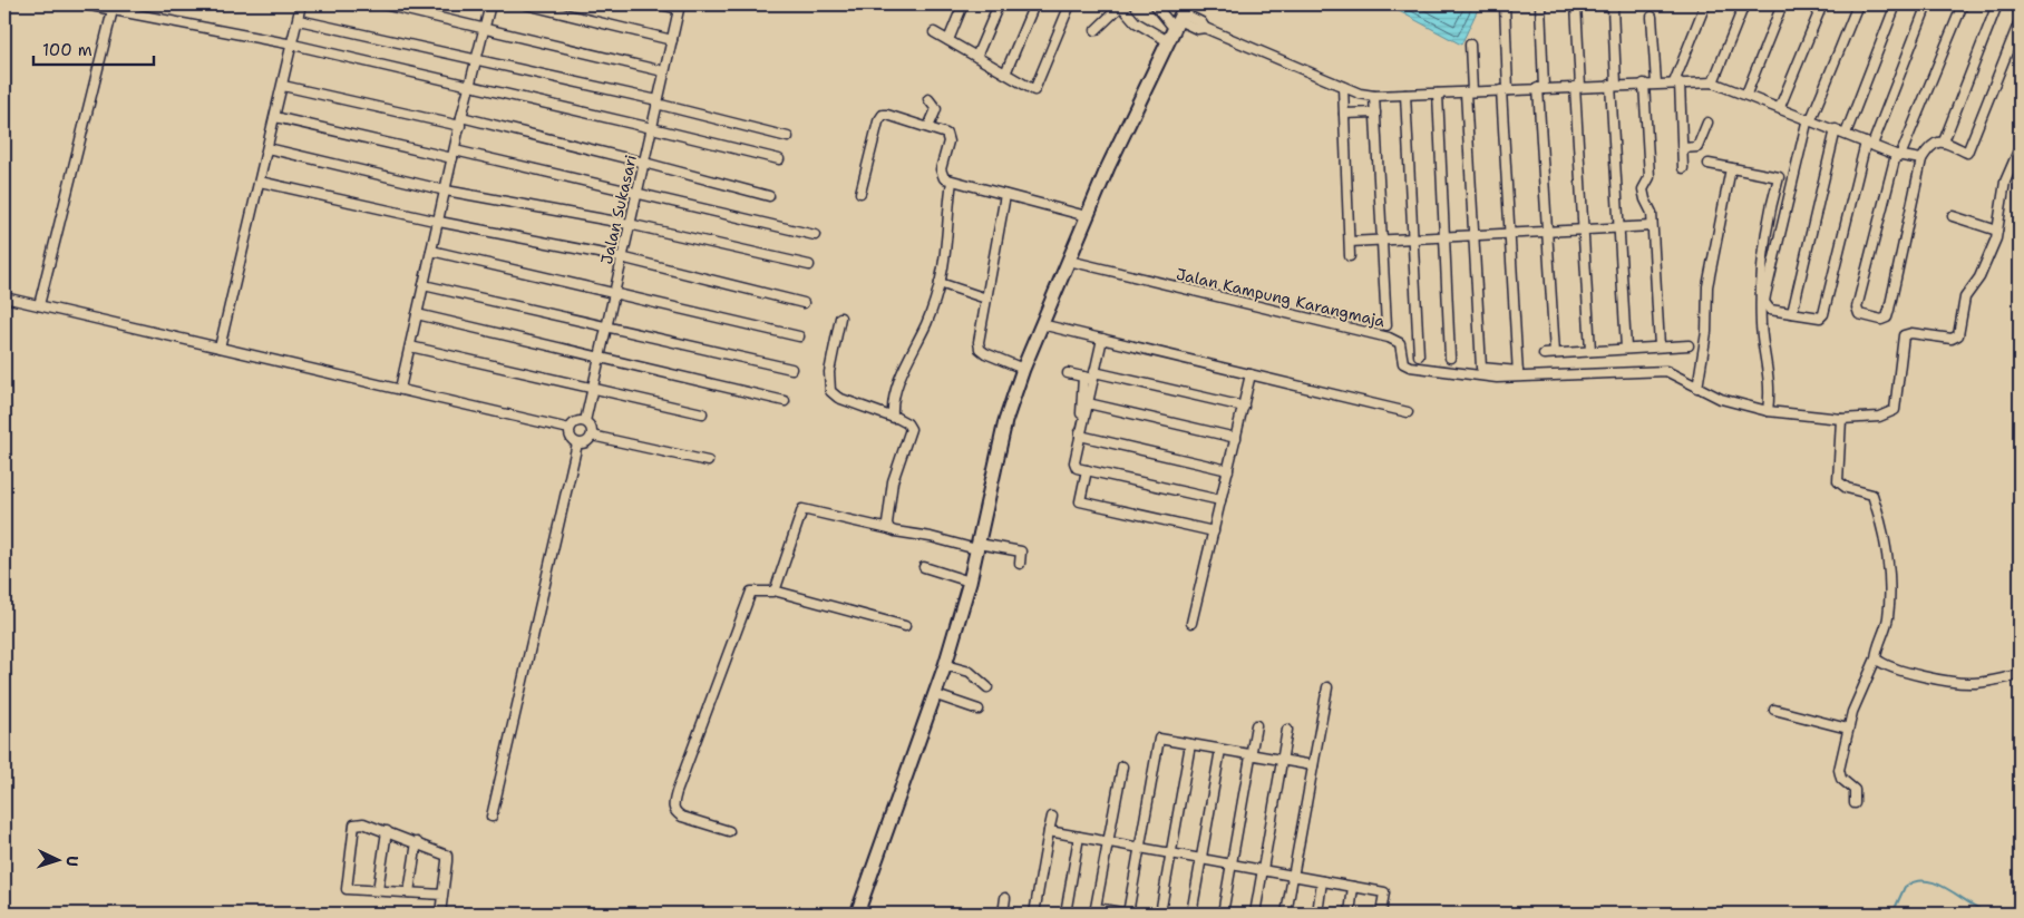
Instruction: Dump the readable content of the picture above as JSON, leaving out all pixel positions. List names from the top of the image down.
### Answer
{
  "streets": {
    "street": ["Jalan Sukasari", "Jalan Kampung Karangmaja"]
  },
  "scale_bar": "100 m",
  "north": "right"
}
